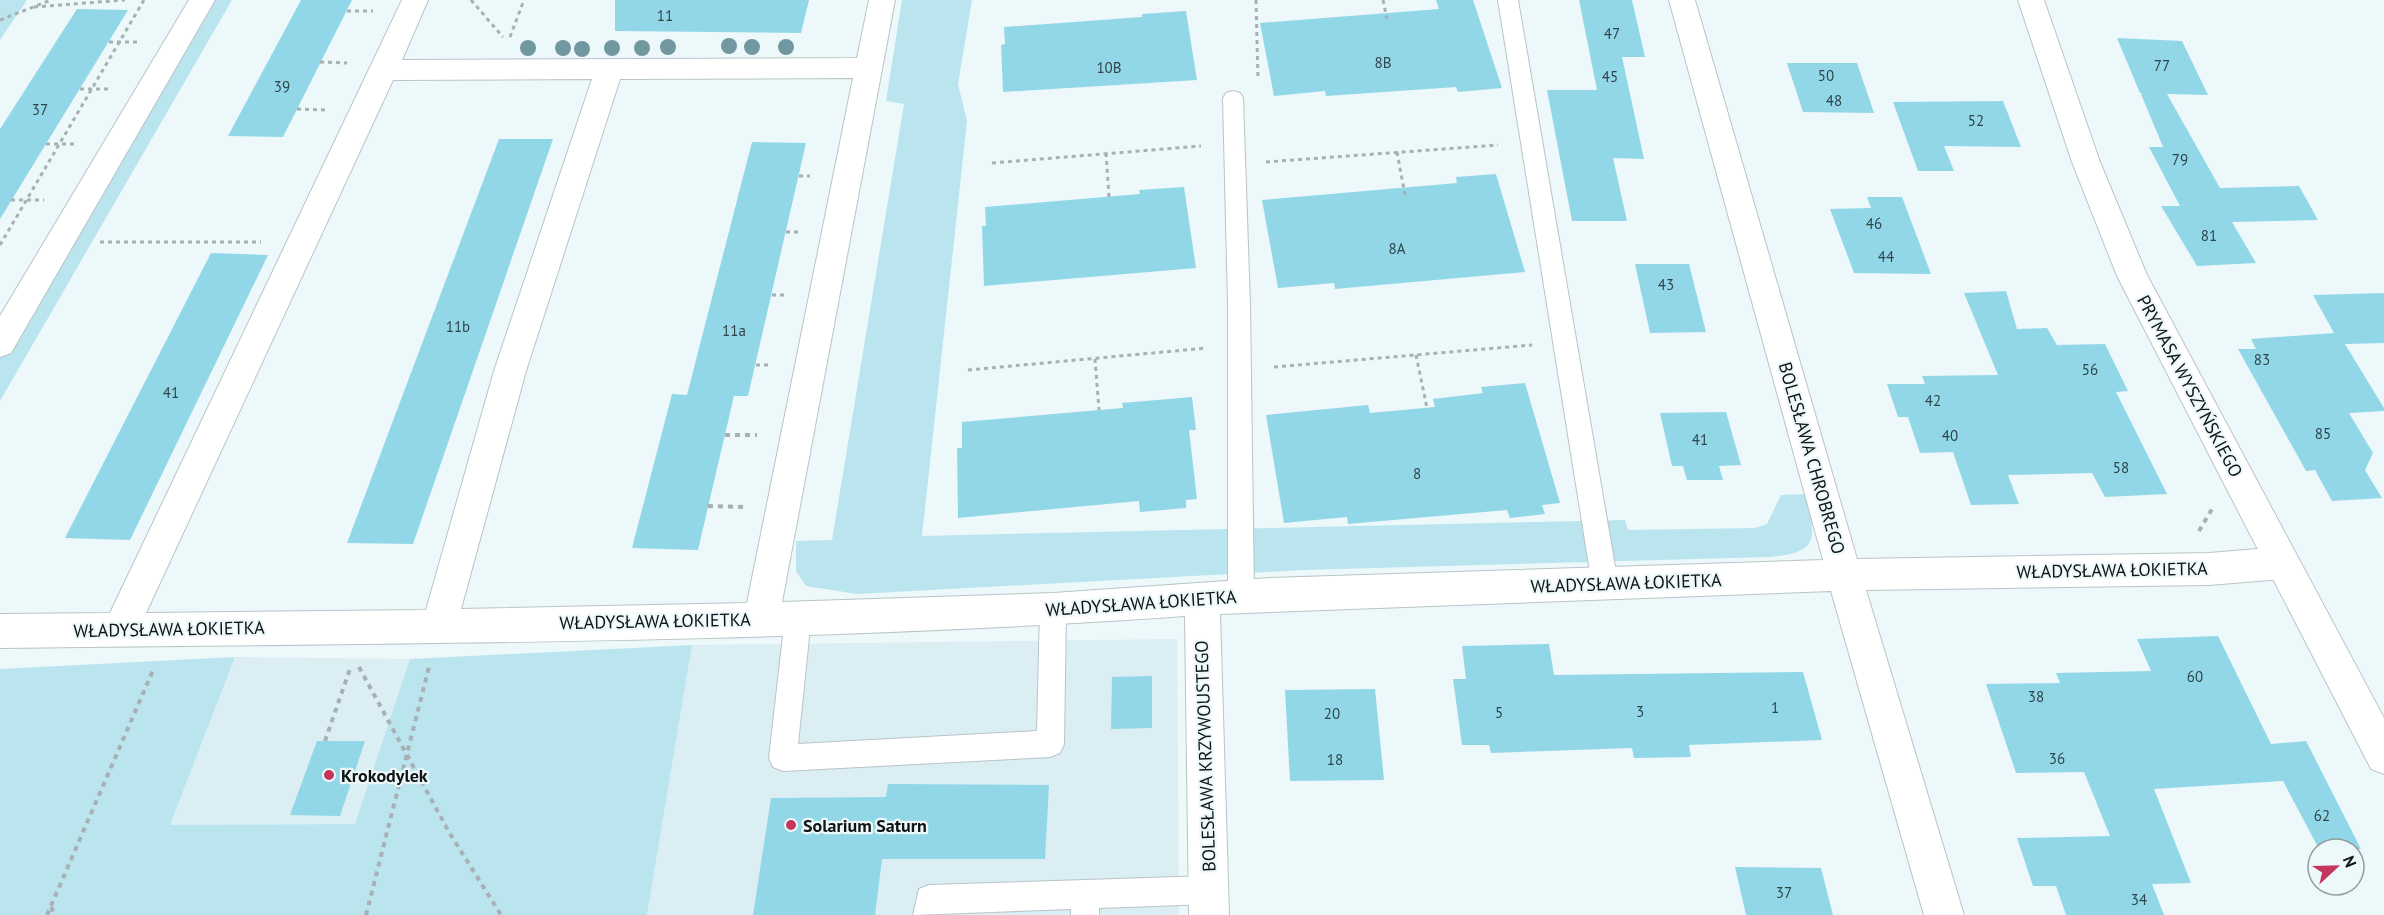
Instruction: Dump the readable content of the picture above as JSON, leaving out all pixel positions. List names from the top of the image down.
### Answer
{
  "streets": {
    "street": [
      "PRYMASA WYSZYŃSKIEGO",
      "BOLESŁAWA CHROBREGO",
      "WŁADYSŁAWA ŁOKIETKA",
      "BOLESŁAWA KRZYWOUSTEGO"
    ]
  },
  "crossings": [
    ["PRYMASA WYSZYŃSKIEGO", "WŁADYSŁAWA ŁOKIETKA"],
    ["BOLESŁAWA CHROBREGO", "WŁADYSŁAWA ŁOKIETKA"],
    ["WŁADYSŁAWA ŁOKIETKA", "BOLESŁAWA KRZYWOUSTEGO"]
  ],
  "places": ["Krokodylek", "Solarium Saturn"],
  "house_numbers": [
    "11",
    "47",
    "8B",
    "77",
    "10B",
    "50",
    "45",
    "39",
    "48",
    "37",
    "52",
    "79",
    "46",
    "81",
    "8A",
    "44",
    "43",
    "11b",
    "11a",
    "83",
    "56",
    "41",
    "42",
    "85",
    "40",
    "41",
    "58",
    "8",
    "60",
    "38",
    "1",
    "3",
    "5",
    "20",
    "36",
    "18",
    "62",
    "37",
    "34"
  ],
  "north": "right"
}
